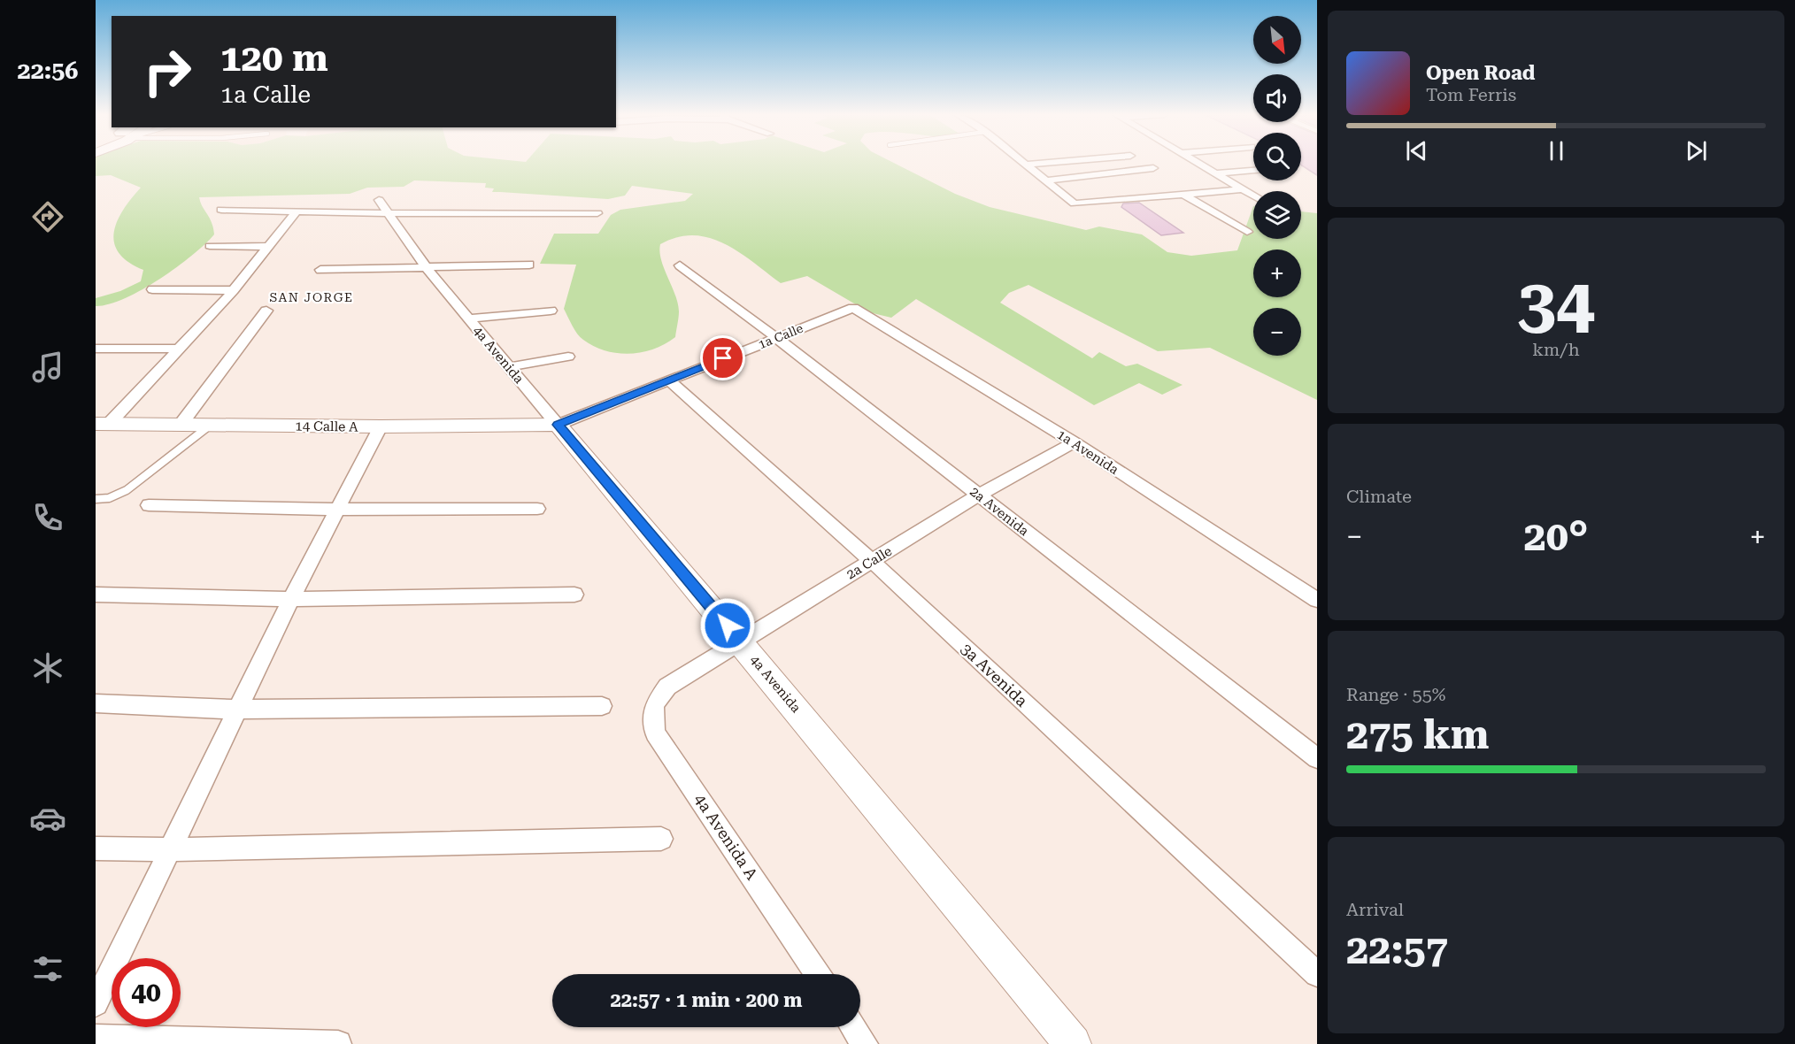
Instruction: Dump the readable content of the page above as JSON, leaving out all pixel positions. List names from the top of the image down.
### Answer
{
  "streets": {
    "street": [
      "1a Calle",
      "4a Avenida",
      "14 Calle A",
      "1a Avenida",
      "2a Avenida",
      "2a Calle",
      "3a Avenida",
      "4a Avenida A"
    ]
  },
  "crossings": [
    ["1a Calle", "4a Avenida"],
    ["1a Calle", "14 Calle A"],
    ["1a Calle", "1a Avenida"],
    ["1a Calle", "2a Avenida"],
    ["1a Calle", "3a Avenida"],
    ["4a Avenida", "14 Calle A"],
    ["4a Avenida", "2a Calle"],
    ["1a Avenida", "2a Calle"],
    ["2a Avenida", "2a Calle"],
    ["2a Calle", "3a Avenida"],
    ["2a Calle", "4a Avenida A"]
  ],
  "districts": ["SAN JORGE"],
  "north": "bottom right",
  "page": {
    "tabs": "22:56",
    "map_buttons": ["+", "−"],
    "turn": ["120 m", "1a Calle"],
    "song": ["Open Road", "Tom Ferris"],
    "tile": [
      ["34", "km/h"],
      "Climate",
      ["Range · 55%", "275 km"],
      ["Arrival", "22:57"]
    ],
    "heat": ["−", "20°", "+"],
    "limit": "40",
    "trip": "22:57 · 1 min · 200 m"
  }
}
